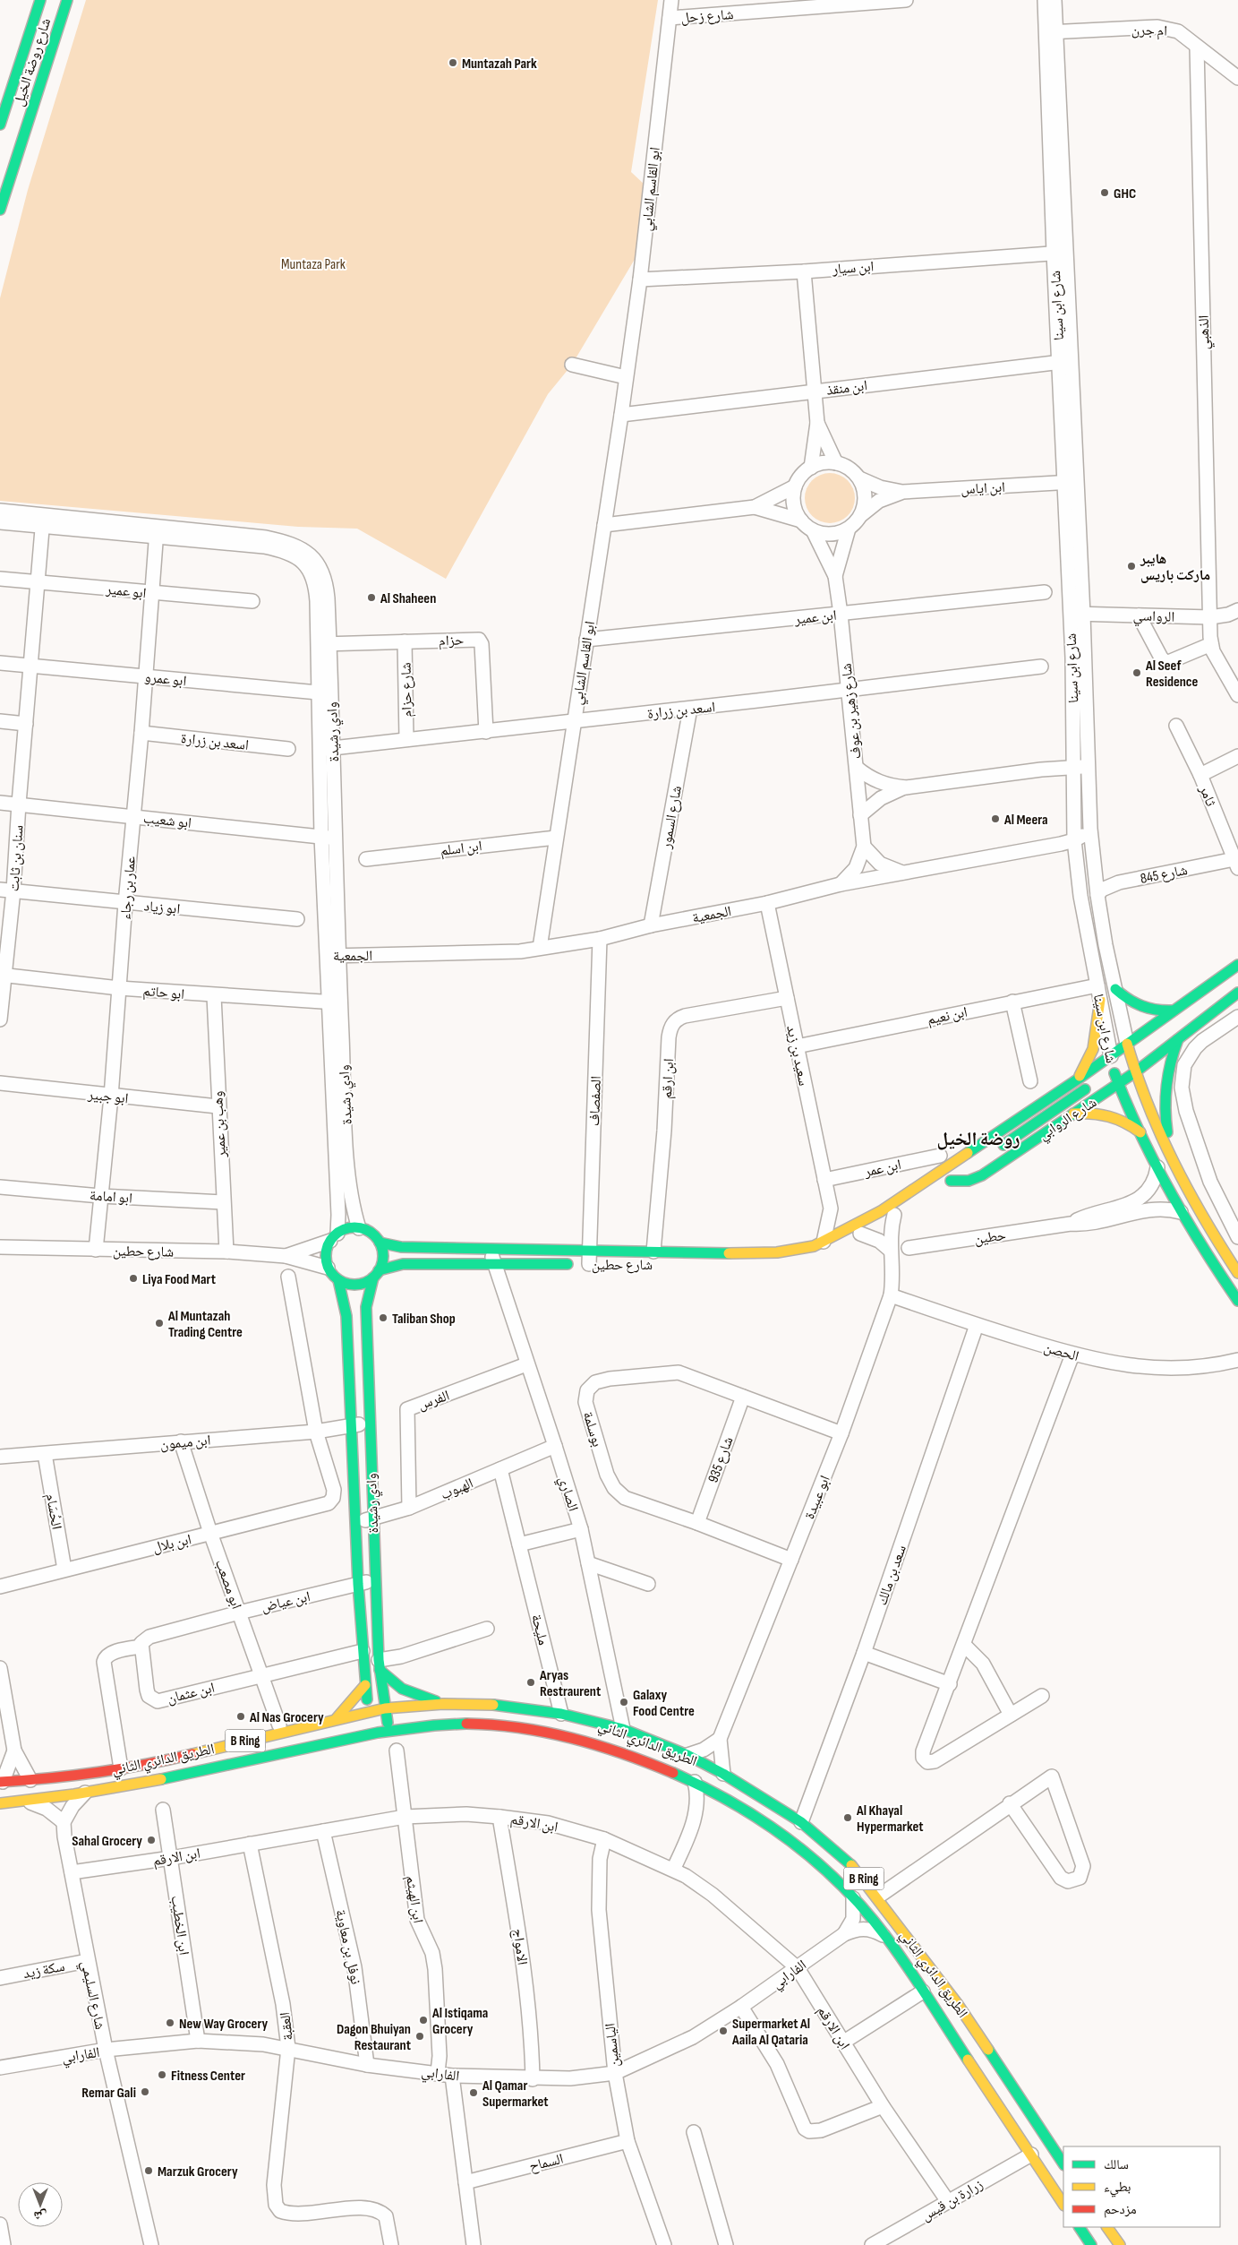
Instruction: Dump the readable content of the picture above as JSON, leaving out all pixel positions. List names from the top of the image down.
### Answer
{
  "streets": {
    "street": [
      "شارع زحل",
      "ام جرن",
      "شارع روضة الخيل",
      "ابو القاسم الشابي",
      "ابن سيار",
      "شارع ابن سينا",
      "الذهبي",
      "ابن منقذ",
      "ابن اياس",
      "ابو عمير",
      "الرواسي",
      "ابن عمير",
      "حزام",
      "ابو عمرو",
      "شارع حزام",
      "اسعد بن زرارة",
      "شارع زهير بن عوف",
      "وادي رشيدة",
      "ثامر",
      "شارع السمور",
      "ابو شعيب",
      "ابن اسلم",
      "سنان بن ثابت",
      "شارع 845",
      "عمار بن رجاء",
      "ابو زياد",
      "الجمعية",
      "ابو حاتم",
      "ابن نعيم",
      "سعيد بن زيد",
      "ابن ارقم",
      "ابو جبير",
      "الصفصاف",
      "شارع الروابي",
      "وهب بن عمير",
      "ابن عمر",
      "ابو امامة",
      "حطين",
      "شارع حطين",
      "الحصن",
      "الفرس",
      "بوسلمة",
      "ابن ميمون",
      "شارع 935",
      "الهبوب",
      "الصاري",
      "ابو عبيدة",
      "الحُسَام",
      "ابن بلال",
      "سعد بن مالك",
      "ابو مصعب",
      "ابن عياض",
      "مليحة",
      "ابن عثمان",
      "B Ring",
      "الطريق الدائري الثاني",
      "ابن الارقم",
      "ابن الهيثم",
      "ابن الخطيب",
      "نوفل بن معاوية",
      "الامواج",
      "سكة زيد",
      "الفارابي",
      "شارع السليمي",
      "العقبة",
      "الياسمين",
      "السماح",
      "زرارة بن قيس"
    ]
  },
  "crossings": [
    ["شارع زحل", "ابو القاسم الشابي"],
    ["ام جرن", "شارع ابن سينا"],
    ["ام جرن", "الذهبي"],
    ["ابو القاسم الشابي", "ابن سيار"],
    ["ابو القاسم الشابي", "ابن منقذ"],
    ["ابو القاسم الشابي", "ابن عمير"],
    ["ابو القاسم الشابي", "اسعد بن زرارة"],
    ["ابو القاسم الشابي", "ابن اسلم"],
    ["ابو القاسم الشابي", "الجمعية"],
    ["ابن سيار", "شارع ابن سينا"],
    ["شارع ابن سينا", "ابن منقذ"],
    ["شارع ابن سينا", "ابن اياس"],
    ["شارع ابن سينا", "الرواسي"],
    ["شارع ابن سينا", "شارع 845"],
    ["شارع ابن سينا", "الجمعية"],
    ["شارع ابن سينا", "ابن نعيم"],
    ["شارع ابن سينا", "شارع الروابي"],
    ["شارع ابن سينا", "حطين"],
    ["الذهبي", "الرواسي"],
    ["ابن اياس", "شارع زهير بن عوف"],
    ["ابو عمير", "سنان بن ثابت"],
    ["ابو عمير", "عمار بن رجاء"],
    ["ابن عمير", "شارع زهير بن عوف"],
    ["حزام", "شارع حزام"],
    ["حزام", "اسعد بن زرارة"],
    ["حزام", "وادي رشيدة"],
    ["ابو عمرو", "وادي رشيدة"],
    ["ابو عمرو", "سنان بن ثابت"],
    ["ابو عمرو", "عمار بن رجاء"],
    ["شارع حزام", "اسعد بن زرارة"],
    ["اسعد بن زرارة", "شارع زهير بن عوف"],
    ["اسعد بن زرارة", "وادي رشيدة"],
    ["اسعد بن زرارة", "شارع السمور"],
    ["اسعد بن زرارة", "عمار بن رجاء"],
    ["شارع زهير بن عوف", "الجمعية"],
    ["وادي رشيدة", "ابو شعيب"],
    ["وادي رشيدة", "سنان بن ثابت"],
    ["وادي رشيدة", "عمار بن رجاء"],
    ["وادي رشيدة", "الجمعية"],
    ["وادي رشيدة", "ابو حاتم"],
    ["وادي رشيدة", "شارع حطين"],
    ["وادي رشيدة", "ابن ميمون"],
    ["وادي رشيدة", "الهبوب"],
    ["وادي رشيدة", "ابن عياض"],
    ["وادي رشيدة", "ابن عثمان"],
    ["وادي رشيدة", "الطريق الدائري الثاني"],
    ["ثامر", "شارع 845"],
    ["شارع السمور", "الجمعية"],
    ["ابو شعيب", "سنان بن ثابت"],
    ["ابو شعيب", "عمار بن رجاء"],
    ["سنان بن ثابت", "ابو زياد"],
    ["سنان بن ثابت", "ابو حاتم"],
    ["عمار بن رجاء", "ابو زياد"],
    ["عمار بن رجاء", "ابو حاتم"],
    ["عمار بن رجاء", "ابو جبير"],
    ["عمار بن رجاء", "ابو امامة"],
    ["عمار بن رجاء", "شارع حطين"],
    ["الجمعية", "سعيد بن زيد"],
    ["الجمعية", "الصفصاف"],
    ["ابو حاتم", "وهب بن عمير"],
    ["ابن نعيم", "سعيد بن زيد"],
    ["سعيد بن زيد", "ابن ارقم"],
    ["سعيد بن زيد", "شارع الروابي"],
    ["سعيد بن زيد", "ابن عمر"],
    ["سعيد بن زيد", "شارع حطين"],
    ["ابن ارقم", "شارع حطين"],
    ["ابو جبير", "وهب بن عمير"],
    ["الصفصاف", "شارع حطين"],
    ["شارع الروابي", "شارع حطين"],
    ["شارع الروابي", "ابو عبيدة"],
    ["وهب بن عمير", "ابو امامة"],
    ["وهب بن عمير", "شارع حطين"],
    ["شارع حطين", "الصاري"],
    ["الحصن", "ابو عبيدة"],
    ["الحصن", "سعد بن مالك"],
    ["الفرس", "الهبوب"],
    ["الفرس", "الصاري"],
    ["بوسلمة", "شارع 935"],
    ["بوسلمة", "ابو عبيدة"],
    ["ابن ميمون", "الحُسَام"],
    ["ابن ميمون", "ابن بلال"],
    ["ابن ميمون", "ابو مصعب"],
    ["الهبوب", "الصاري"],
    ["الهبوب", "مليحة"],
    ["الصاري", "الطريق الدائري الثاني"],
    ["ابو عبيدة", "الطريق الدائري الثاني"],
    ["الحُسَام", "ابن بلال"],
    ["ابن بلال", "ابو مصعب"],
    ["سعد بن مالك", "الطريق الدائري الثاني"],
    ["ابو مصعب", "ابن عياض"],
    ["ابو مصعب", "ابن عثمان"],
    ["ابن عياض", "ابن عثمان"],
    ["مليحة", "الطريق الدائري الثاني"],
    ["الطريق الدائري الثاني", "ابن الارقم"],
    ["الطريق الدائري الثاني", "الفارابي"],
    ["الطريق الدائري الثاني", "زرارة بن قيس"],
    ["ابن الارقم", "ابن الهيثم"],
    ["ابن الارقم", "ابن الخطيب"],
    ["ابن الارقم", "نوفل بن معاوية"],
    ["ابن الارقم", "الامواج"],
    ["ابن الارقم", "الفارابي"],
    ["ابن الارقم", "شارع السليمي"],
    ["ابن الارقم", "العقبة"],
    ["ابن الارقم", "الياسمين"],
    ["ابن الارقم", "زرارة بن قيس"],
    ["ابن الهيثم", "الفارابي"],
    ["ابن الخطيب", "الفارابي"],
    ["نوفل بن معاوية", "الفارابي"],
    ["الامواج", "الفارابي"],
    ["سكة زيد", "شارع السليمي"],
    ["الفارابي", "شارع السليمي"],
    ["الفارابي", "العقبة"],
    ["الفارابي", "الياسمين"],
    ["الياسمين", "السماح"]
  ],
  "districts": ["روضة الخيل"],
  "parks": ["Muntaza Park"],
  "places": [
    "Muntazah Park",
    "GHC",
    "هايبر ماركت باريس",
    "Al Shaheen",
    "Al Seef Residence",
    "Al Meera",
    "Liya Food Mart",
    "Taliban Shop",
    "Al Muntazah Trading Centre",
    "Aryas Restraurent",
    "Galaxy Food Centre",
    "Al Nas Grocery",
    "Al Khayal Hypermarket",
    "Sahal Grocery",
    "Al Istiqama Grocery",
    "New Way Grocery",
    "Supermarket Al Aaila Al Qataria",
    "Dagon Bhuiyan Restaurant",
    "Fitness Center",
    "Remar Gali",
    "Al Qamar Supermarket",
    "Marzuk Grocery"
  ],
  "legend": ["سالك", "بطيء", "مزدحم"],
  "north": "bottom"
}
